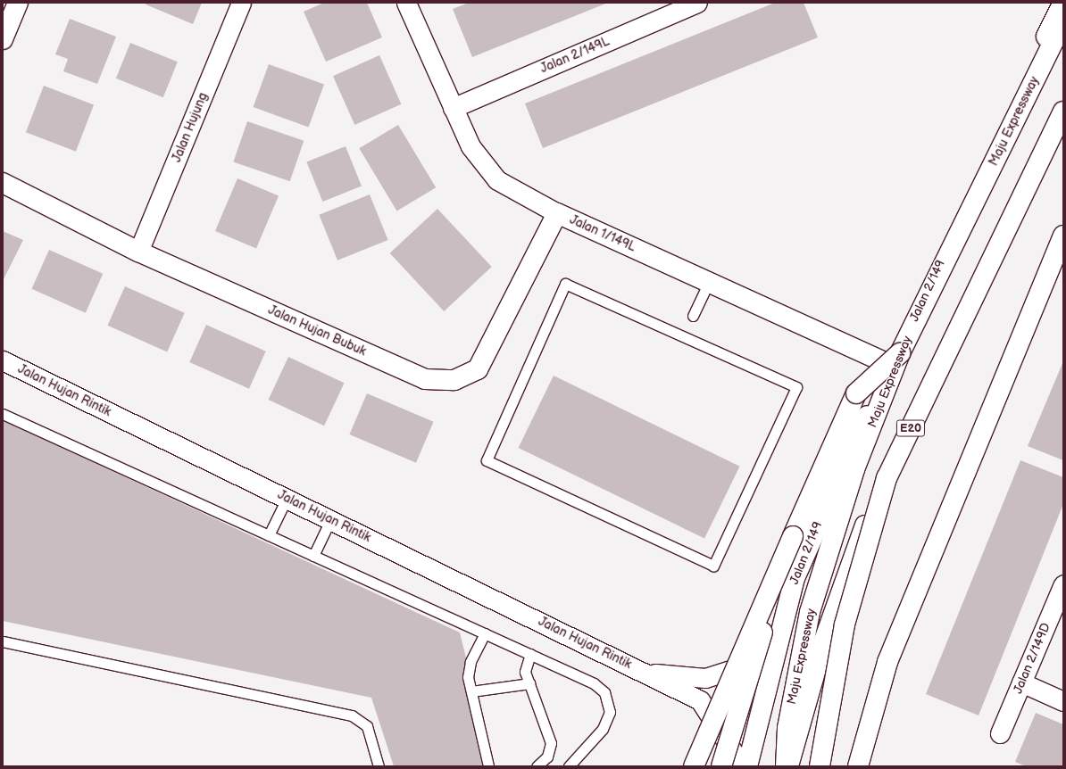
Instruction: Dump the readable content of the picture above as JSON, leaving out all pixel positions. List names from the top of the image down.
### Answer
{
  "streets": {
    "main road": [
      "Maju Expressway",
      "Jalan 1/149L",
      "Jalan 2/149",
      "Jalan Hujan Bubuk",
      "E20"
    ],
    "street": [
      "Jalan 2/149L",
      "Jalan Hujung",
      "Jalan Hujan Rintik",
      "Jalan 2/149D"
    ]
  },
  "crossings": [
    ["Jalan 2/149L", "Jalan 1/149L"],
    ["Maju Expressway", "Jalan 1/149L"],
    ["Maju Expressway", "Jalan 2/149"],
    ["Jalan Hujung", "Jalan Hujan Bubuk"],
    ["Jalan 1/149L", "Jalan 2/149"],
    ["Jalan 1/149L", "Jalan Hujan Bubuk"],
    ["Jalan 2/149", "Jalan Hujan Rintik"]
  ]
}
